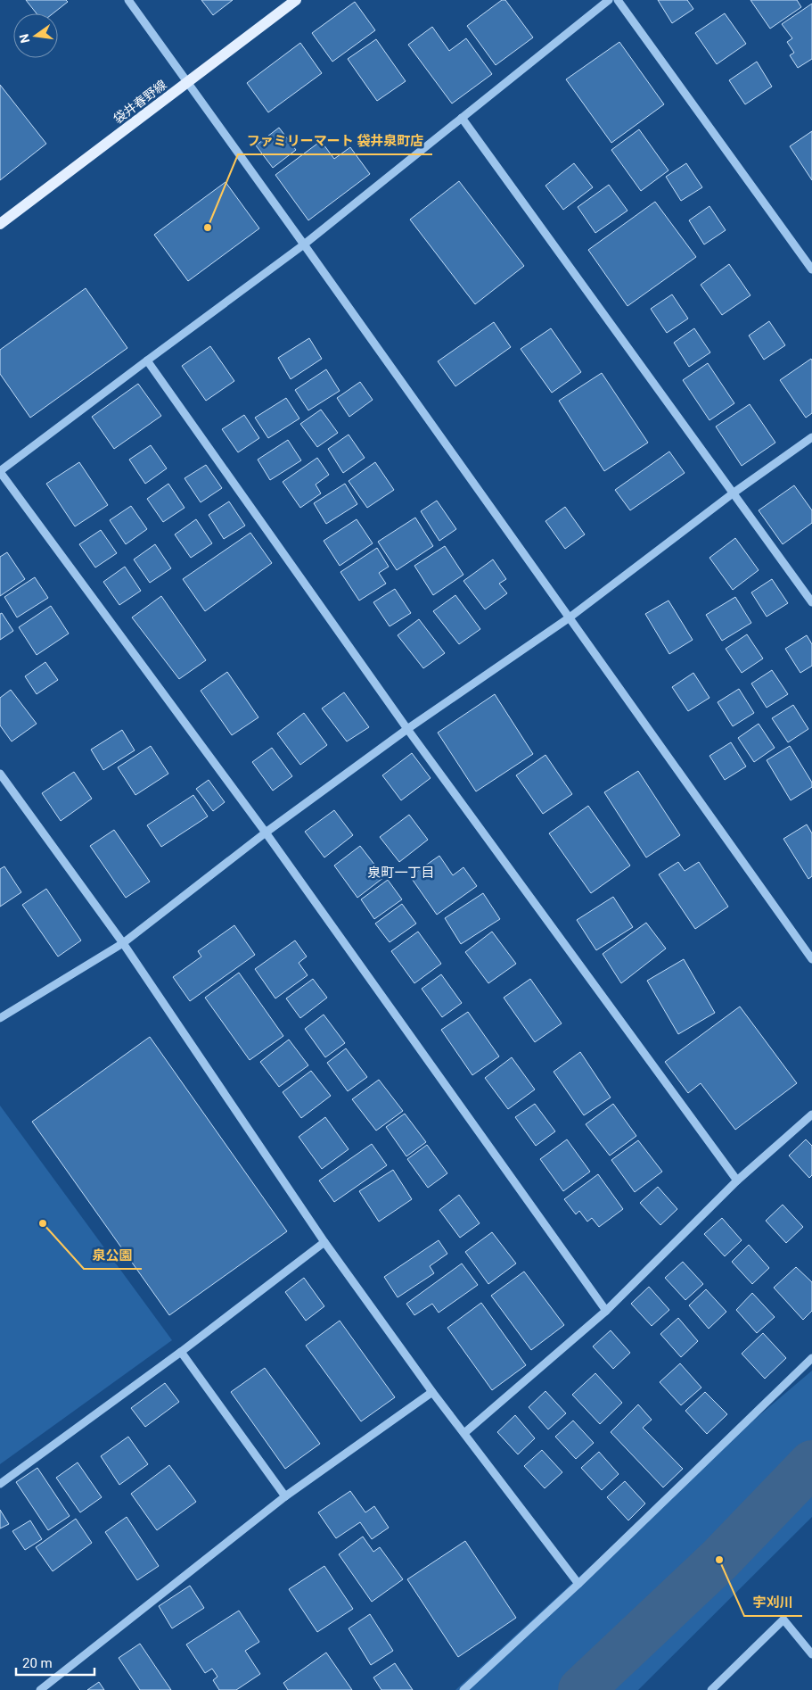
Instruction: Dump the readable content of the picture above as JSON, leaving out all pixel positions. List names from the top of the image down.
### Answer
{
  "streets": {
    "main road": ["袋井春野線"]
  },
  "districts": ["泉町一丁目"],
  "places": ["ファミリーマート 袋井泉町店", "泉公園", "宇刈川"],
  "scale_bar": "20 m",
  "north": "left"
}
